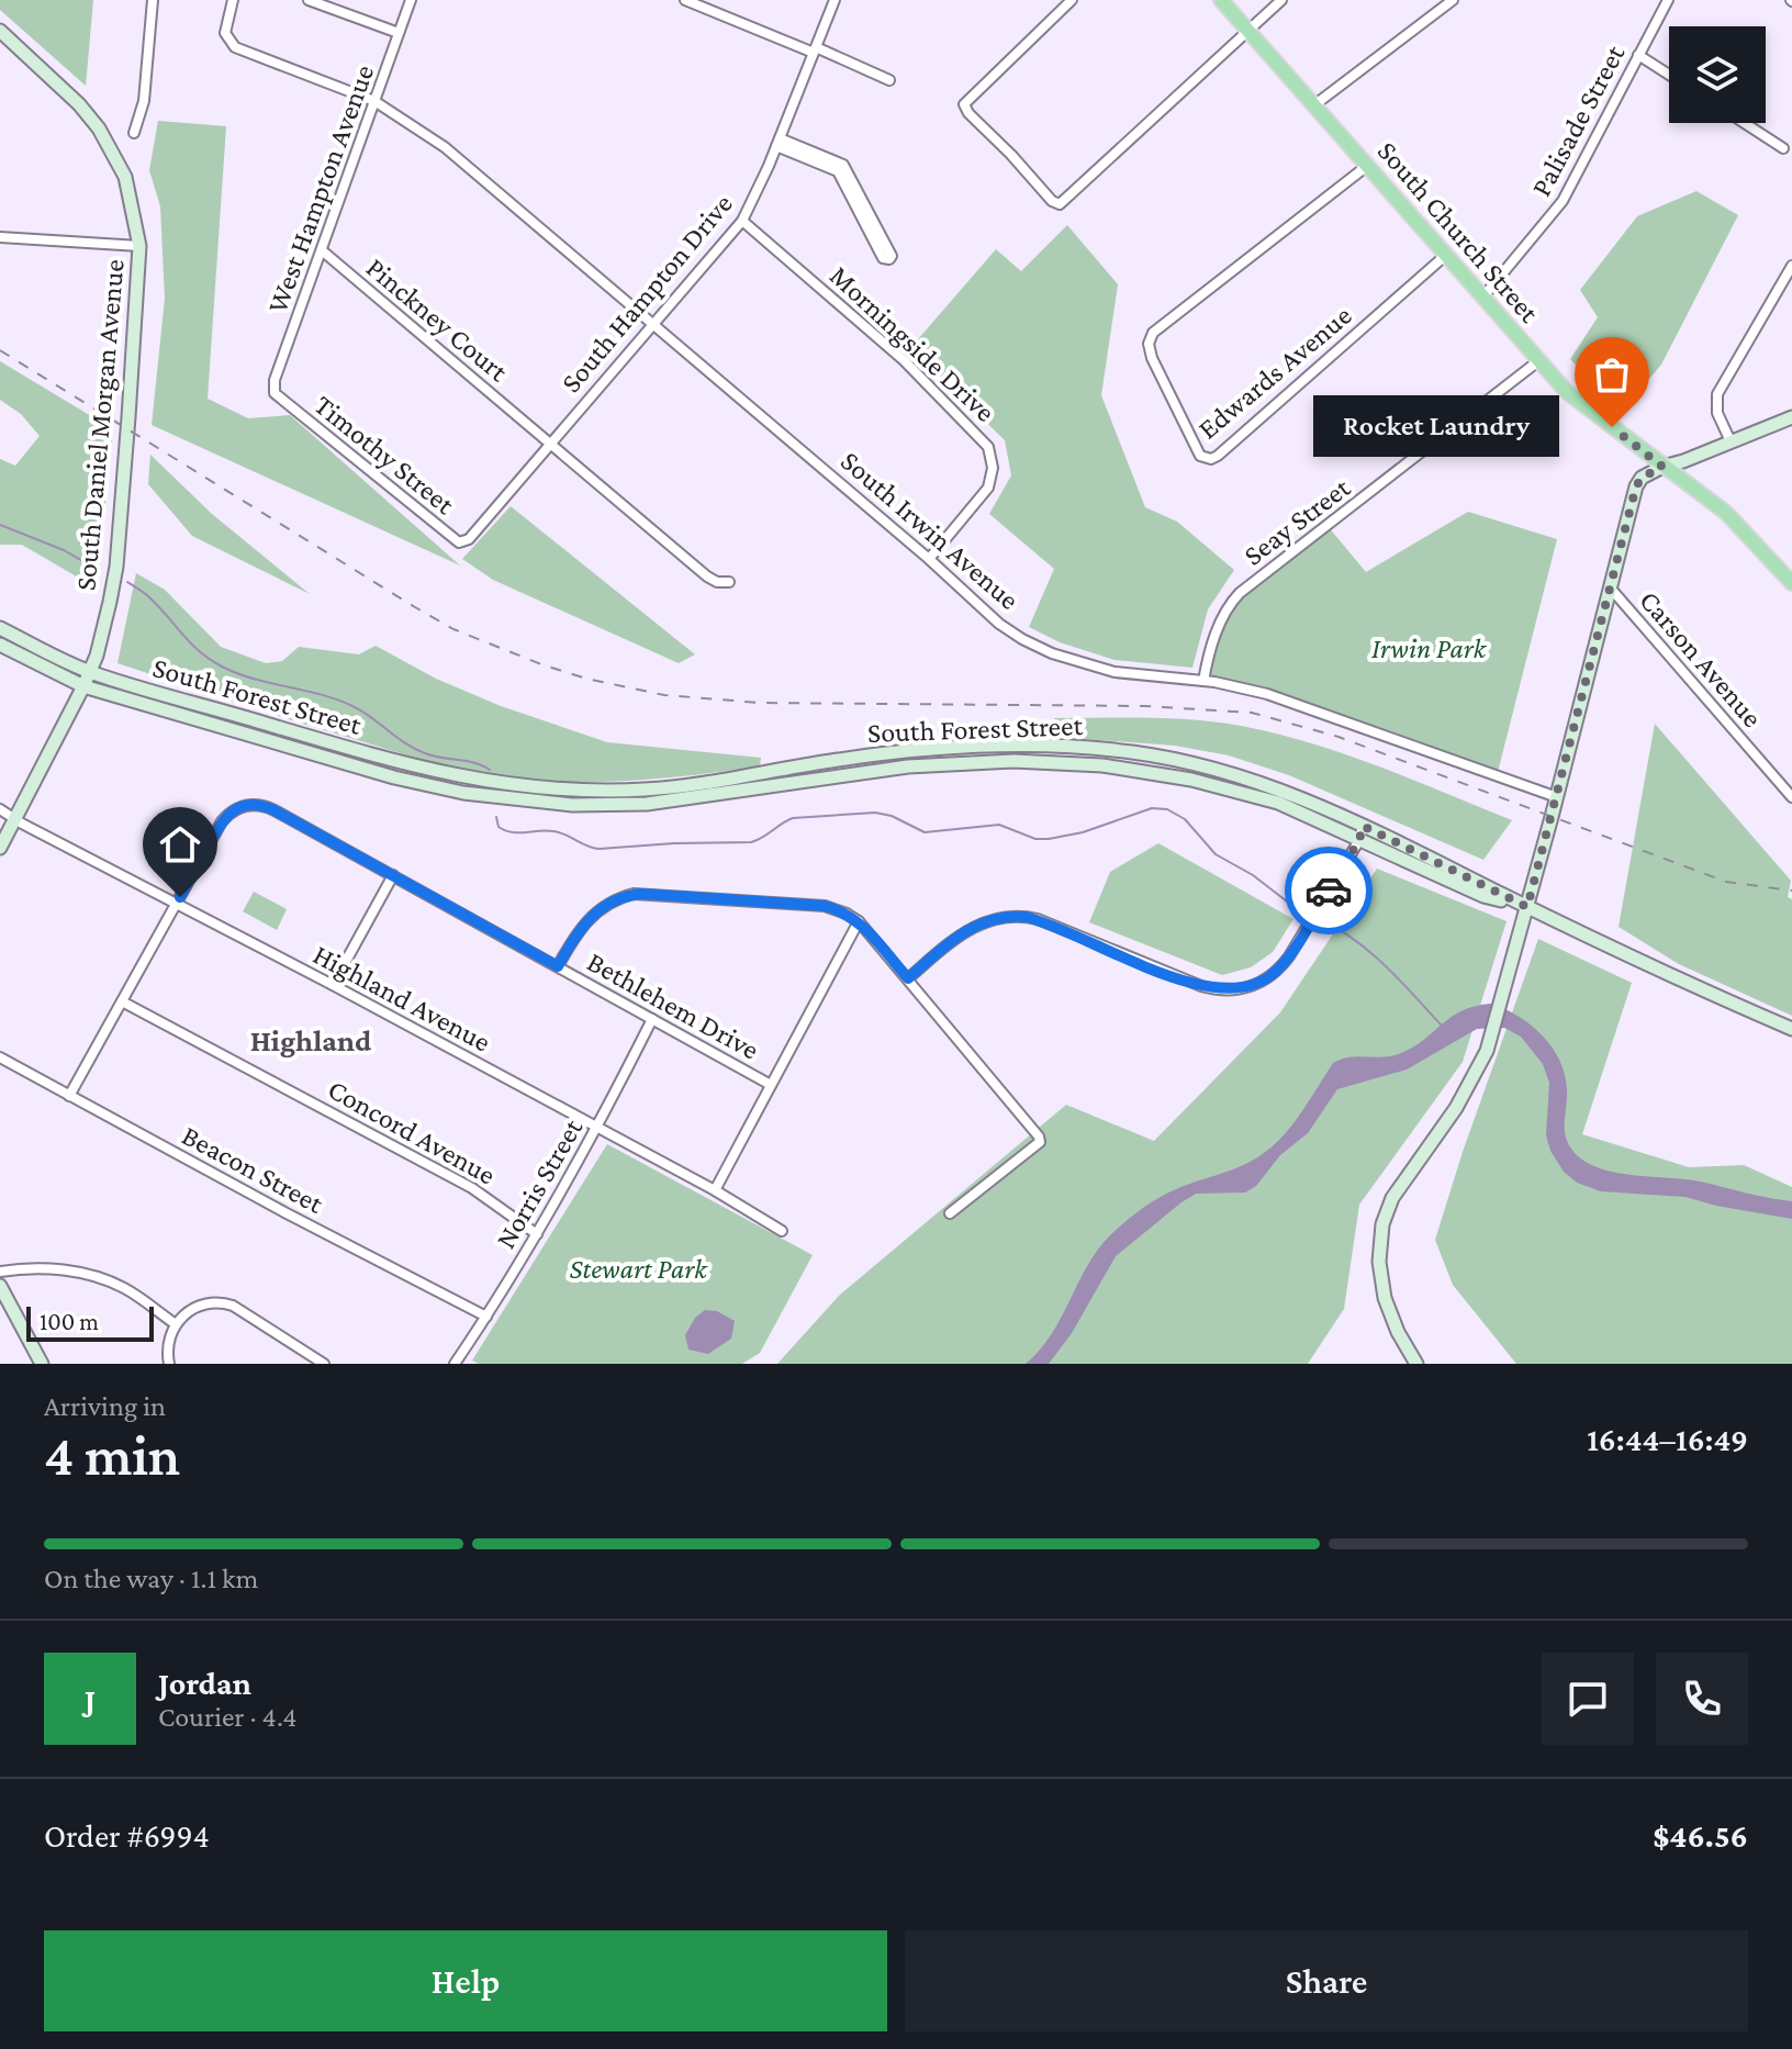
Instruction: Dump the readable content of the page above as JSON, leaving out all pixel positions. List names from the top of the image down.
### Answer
{
  "streets": {
    "main road": ["South Church Street"],
    "street": [
      "Palisade Street",
      "West Hampton Avenue",
      "South Hampton Drive",
      "Pinckney Court",
      "Morningside Drive",
      "Edwards Avenue",
      "South Daniel Morgan Avenue",
      "Timothy Street",
      "Seay Street",
      "South Irwin Avenue",
      "Carson Avenue",
      "South Forest Street",
      "Highland Avenue",
      "Bethlehem Drive",
      "Concord Avenue",
      "Beacon Street",
      "Norris Street"
    ]
  },
  "crossings": [
    ["Palisade Street", "South Church Street"],
    ["West Hampton Avenue", "Pinckney Court"],
    ["West Hampton Avenue", "Timothy Street"],
    ["West Hampton Avenue", "South Irwin Avenue"],
    ["South Church Street", "Edwards Avenue"],
    ["South Church Street", "Seay Street"],
    ["South Hampton Drive", "Pinckney Court"],
    ["South Hampton Drive", "Morningside Drive"],
    ["South Hampton Drive", "Timothy Street"],
    ["South Hampton Drive", "South Irwin Avenue"],
    ["Morningside Drive", "South Irwin Avenue"],
    ["South Daniel Morgan Avenue", "South Forest Street"],
    ["South Daniel Morgan Avenue", "Highland Avenue"],
    ["Seay Street", "South Irwin Avenue"],
    ["Highland Avenue", "Bethlehem Drive"],
    ["Highland Avenue", "Norris Street"],
    ["Bethlehem Drive", "Concord Avenue"],
    ["Bethlehem Drive", "Beacon Street"],
    ["Bethlehem Drive", "Norris Street"],
    ["Concord Avenue", "Norris Street"],
    ["Beacon Street", "Norris Street"]
  ],
  "districts": ["Highland"],
  "parks": ["Irwin Park", "Stewart Park"],
  "places": ["Rocket Laundry"],
  "scale_bar": "100 m",
  "page": {
    "bubble": "Rocket Laundry",
    "scale": "100 m",
    "heading": ["4 min", "Arriving in", "16:44–16:49"],
    "panel": [
      "Jordan",
      "Courier · 4.4",
      "Order #6994",
      "$46.56"
    ],
    "bar": "On the way · 1.1 km",
    "round": "J",
    "buttons": ["Help", "Share"]
  }
}
